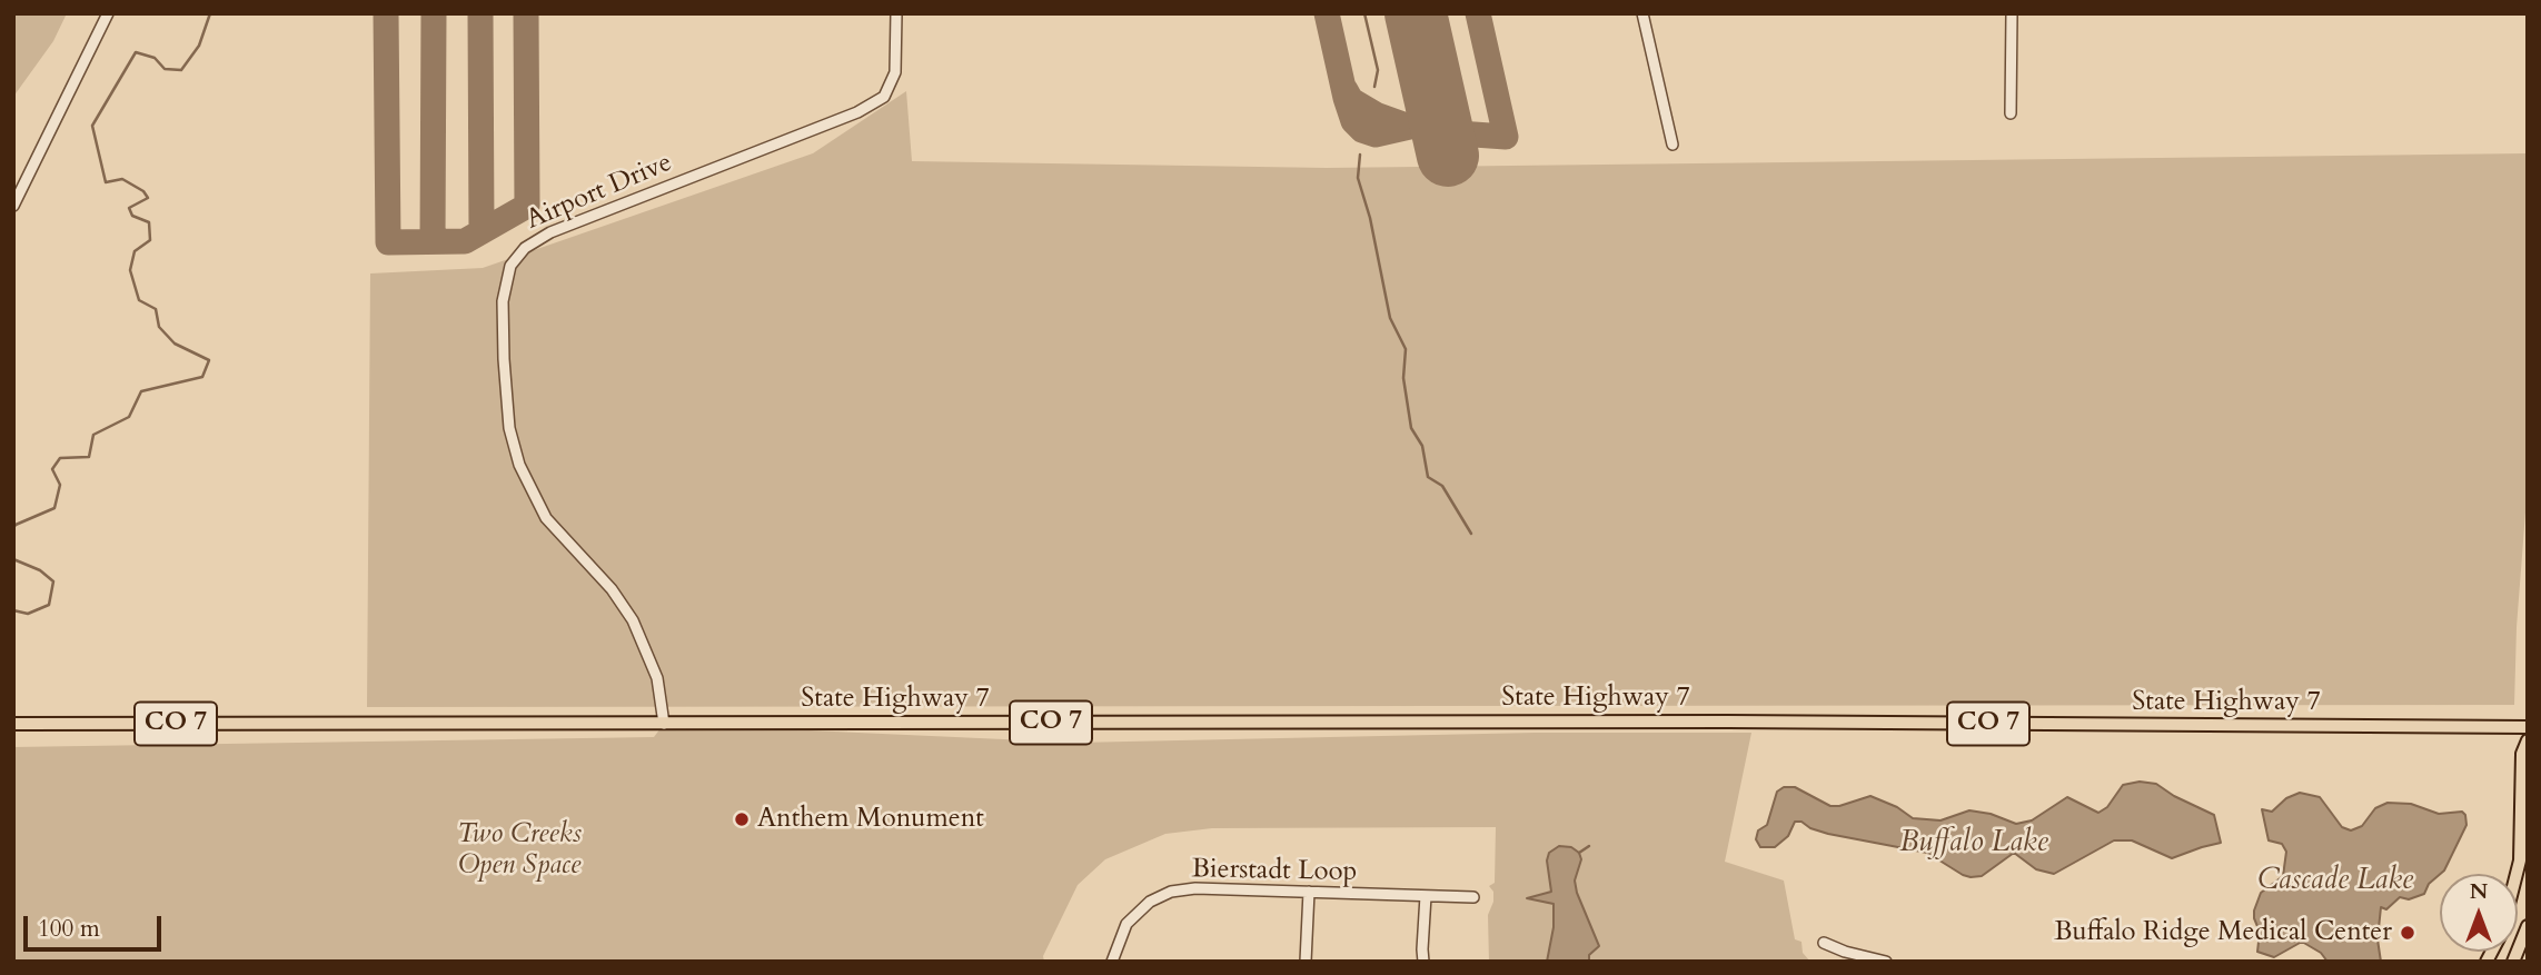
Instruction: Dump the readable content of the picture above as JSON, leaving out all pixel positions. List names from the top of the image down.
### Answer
{
  "streets": {
    "main road": ["State Highway 7", "CO 7"],
    "street": ["Airport Drive", "Bierstadt Loop"]
  },
  "crossings": [
    ["Airport Drive", "State Highway 7"],
    ["Airport Drive", "CO 7"],
    ["State Highway 7", "CO 7"]
  ],
  "water": ["Buffalo Lake", "Cascade Lake"],
  "parks": ["Two Creeks Open Space"],
  "places": ["Anthem Monument", "Buffalo Ridge Medical Center"],
  "scale_bar": "100 m",
  "north": "top"
}
